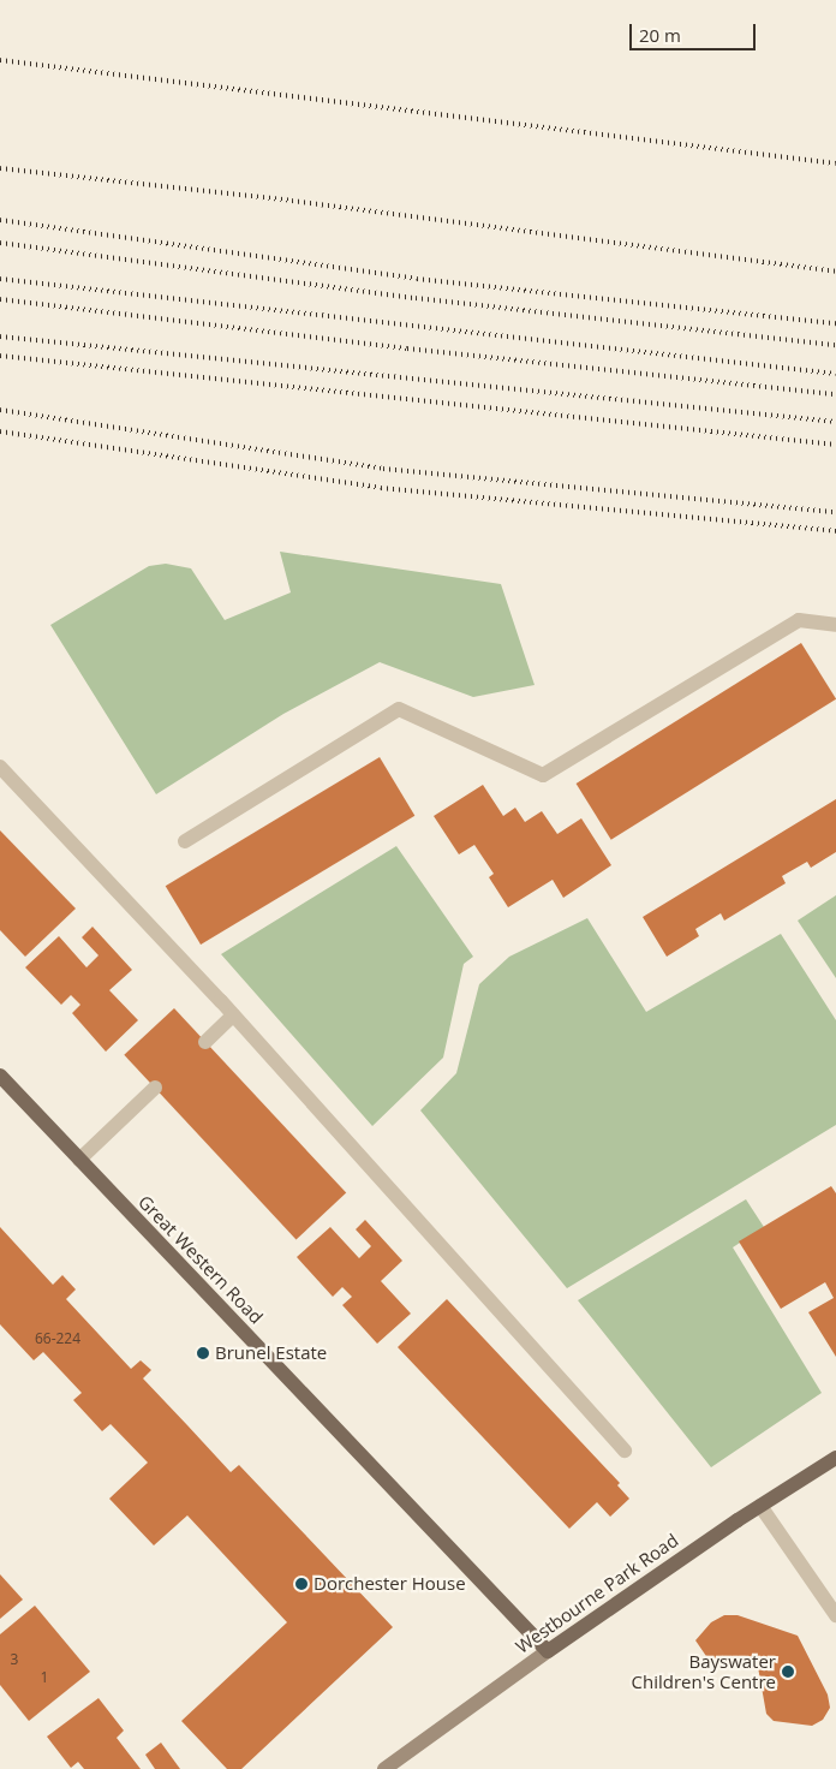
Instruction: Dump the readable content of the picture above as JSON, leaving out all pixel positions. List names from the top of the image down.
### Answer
{
  "streets": {
    "main road": ["Great Western Road", "Westbourne Park Road"]
  },
  "crossings": [
    ["Great Western Road", "Westbourne Park Road"]
  ],
  "places": ["Brunel Estate", "Dorchester House", "Bayswater Children's Centre"],
  "house_numbers": ["66-224", "3", "1"],
  "scale_bar": "20 m"
}
